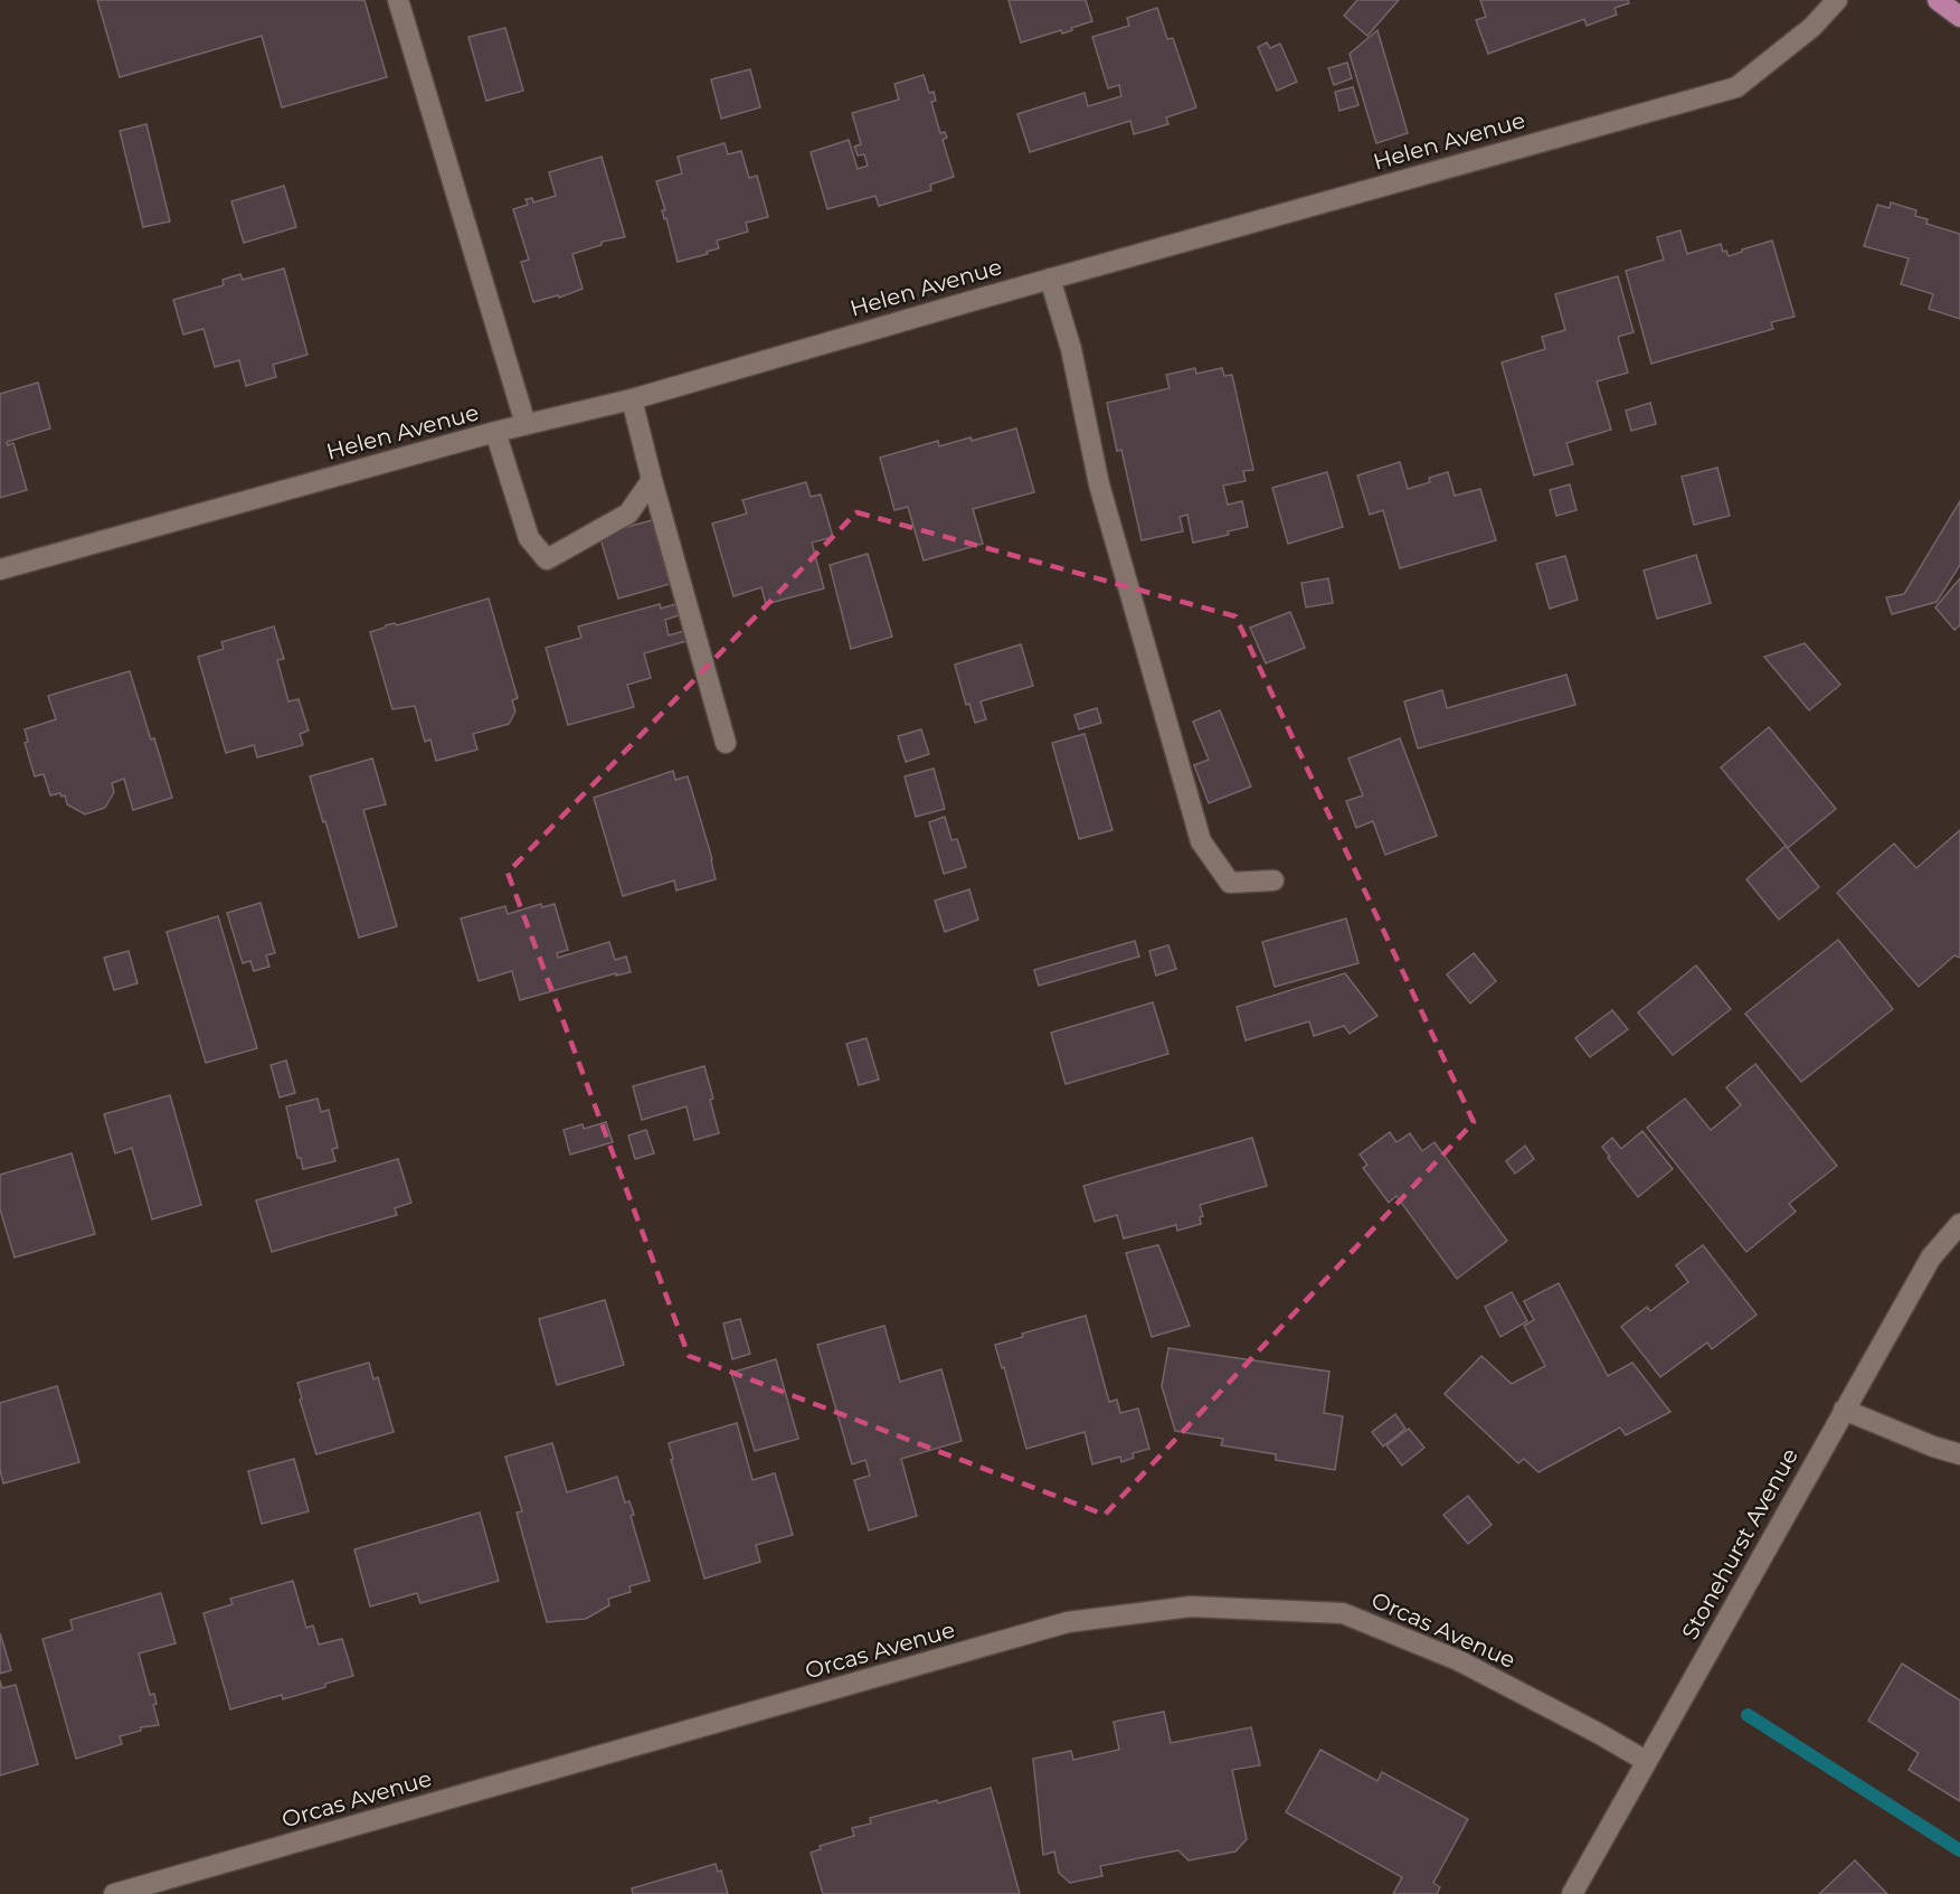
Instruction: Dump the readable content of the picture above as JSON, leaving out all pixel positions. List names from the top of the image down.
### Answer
{
  "streets": {
    "street": ["Helen Avenue", "Stonehurst Avenue", "Orcas Avenue"]
  },
  "crossings": [
    ["Stonehurst Avenue", "Orcas Avenue"]
  ]
}
